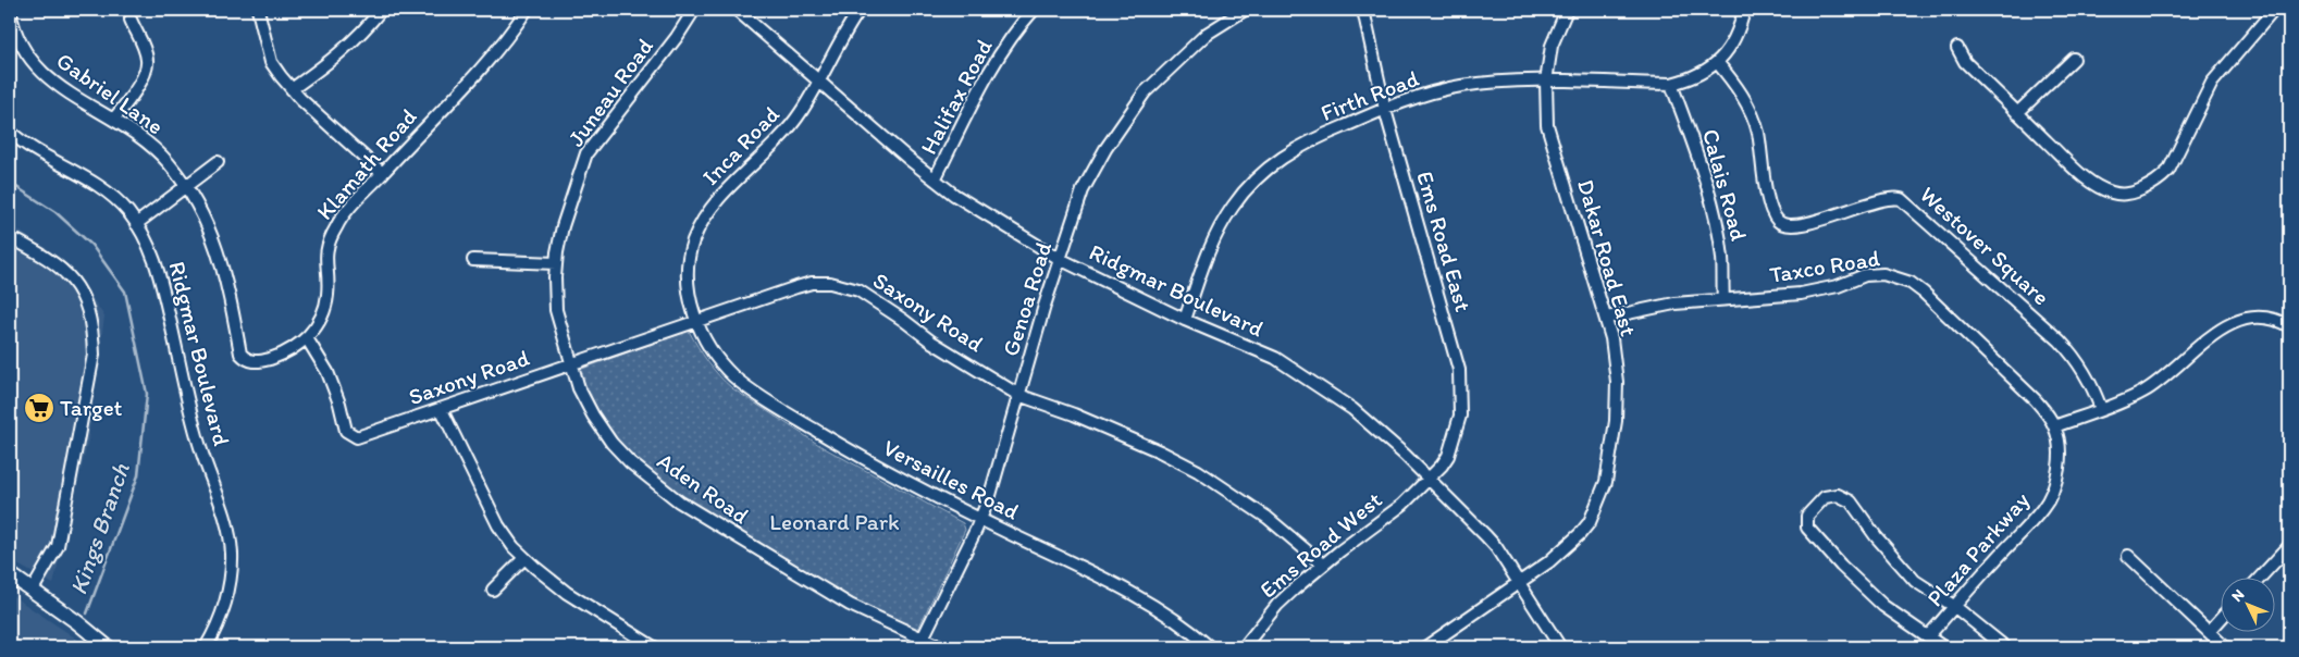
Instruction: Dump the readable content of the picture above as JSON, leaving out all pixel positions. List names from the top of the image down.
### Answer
{
  "streets": {
    "street": [
      "Juneau Road",
      "Gabriel Lane",
      "Firth Road",
      "Halifax Road",
      "Inca Road",
      "Klamath Road",
      "Calais Road",
      "Ems Road East",
      "Westover Square",
      "Dakar Road East",
      "Taxco Road",
      "Ridgmar Boulevard",
      "Genoa Road",
      "Saxony Road",
      "Versailles Road",
      "Aden Road",
      "Ems Road West",
      "Plaza Parkway"
    ]
  },
  "crossings": [
    ["Juneau Road", "Saxony Road"],
    ["Juneau Road", "Aden Road"],
    ["Gabriel Lane", "Klamath Road"],
    ["Firth Road", "Calais Road"],
    ["Firth Road", "Ems Road East"],
    ["Firth Road", "Westover Square"],
    ["Firth Road", "Dakar Road East"],
    ["Firth Road", "Ridgmar Boulevard"],
    ["Halifax Road", "Ridgmar Boulevard"],
    ["Inca Road", "Ridgmar Boulevard"],
    ["Inca Road", "Saxony Road"],
    ["Inca Road", "Versailles Road"],
    ["Klamath Road", "Saxony Road"],
    ["Calais Road", "Taxco Road"],
    ["Ems Road East", "Ridgmar Boulevard"],
    ["Ems Road East", "Ems Road West"],
    ["Dakar Road East", "Taxco Road"],
    ["Dakar Road East", "Ridgmar Boulevard"],
    ["Taxco Road", "Plaza Parkway"],
    ["Ridgmar Boulevard", "Genoa Road"],
    ["Ridgmar Boulevard", "Ems Road West"],
    ["Genoa Road", "Saxony Road"],
    ["Genoa Road", "Versailles Road"],
    ["Genoa Road", "Aden Road"],
    ["Saxony Road", "Versailles Road"],
    ["Saxony Road", "Aden Road"],
    ["Saxony Road", "Ems Road West"]
  ],
  "water": ["Kings Branch"],
  "parks": ["Leonard Park"],
  "places": {
    "supermarket": ["Target"]
  },
  "north": "top left"
}
